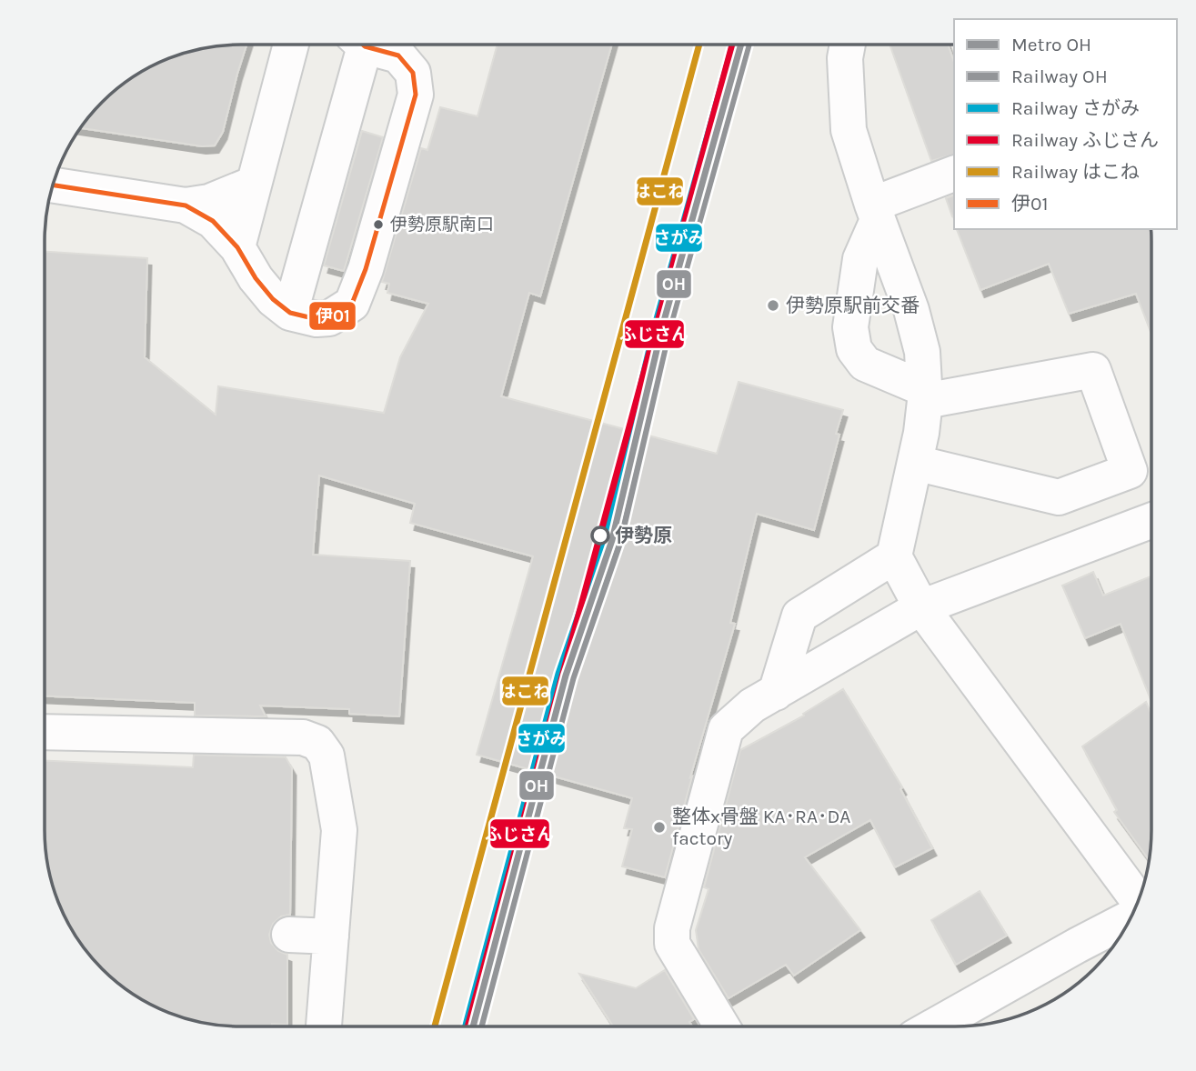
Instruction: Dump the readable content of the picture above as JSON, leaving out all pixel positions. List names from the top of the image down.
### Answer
{
  "places": [
    "伊勢原駅南口",
    "伊勢原駅前交番",
    "伊勢原",
    "整体x骨盤 KA･RA･DA factory"
  ],
  "lines": [
    "metro line OH",
    "rail line OH",
    "rail line さがみ",
    "rail line ふじさん",
    "rail line はこね",
    "transit line 伊01"
  ],
  "legend": [
    "Metro OH",
    "Railway OH",
    "Railway さがみ",
    "Railway ふじさん",
    "Railway はこね",
    "伊01"
  ]
}
